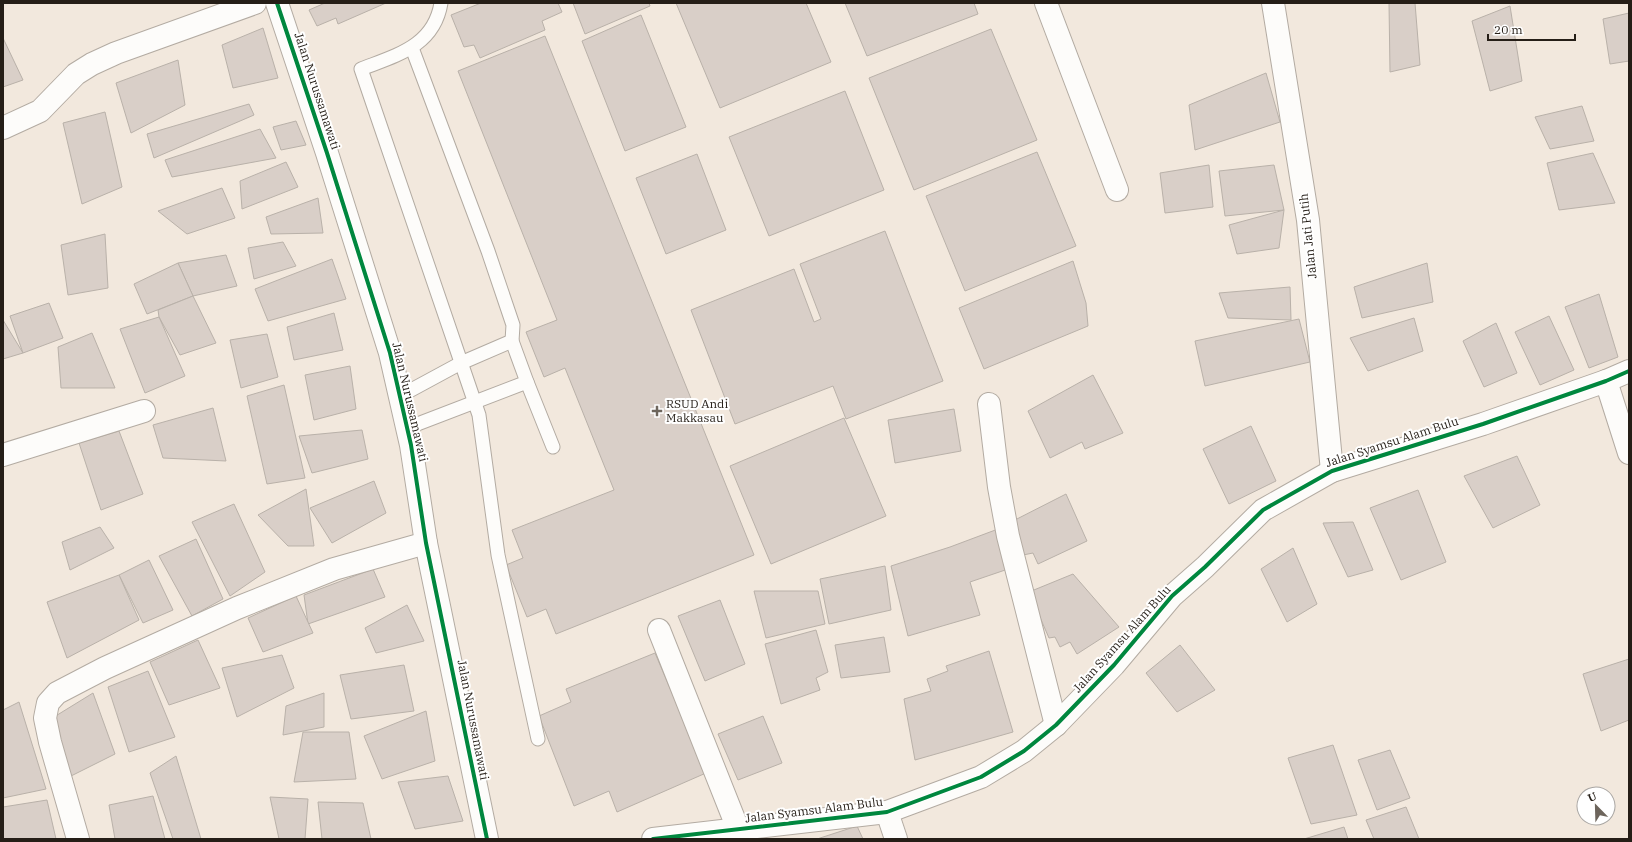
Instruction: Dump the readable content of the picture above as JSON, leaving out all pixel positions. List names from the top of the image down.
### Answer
{
  "streets": {
    "street": ["Jalan Nurussamawati", "Jalan Jati Putih", "Jalan Syamsu Alam Bulu"]
  },
  "crossings": [
    ["Jalan Jati Putih", "Jalan Syamsu Alam Bulu"]
  ],
  "places": {
    "health": ["RSUD Andi Makkasau"]
  },
  "scale_bar": "20 m",
  "north": "top left"
}
